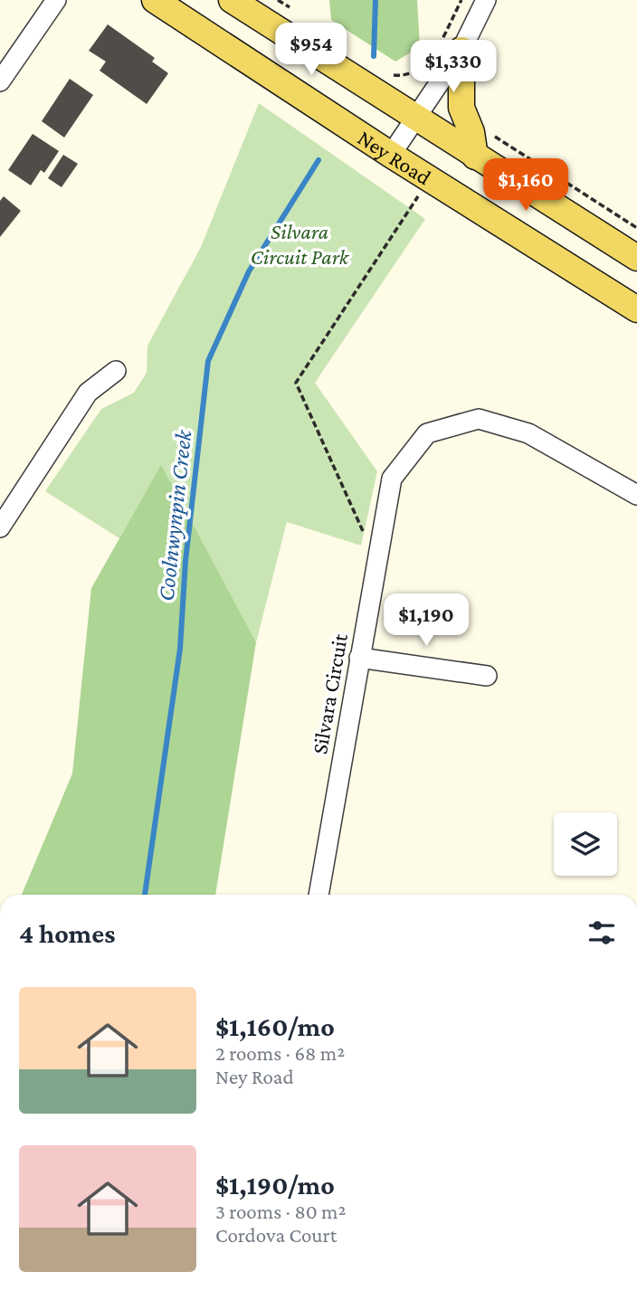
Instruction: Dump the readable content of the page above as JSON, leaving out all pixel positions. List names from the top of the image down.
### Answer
{
  "streets": {
    "main road": ["Ney Road"],
    "street": ["Silvara Circuit"]
  },
  "water": ["Coolnwynpin Creek"],
  "parks": ["Silvara Circuit Park"],
  "page": {
    "price": [
      "$954",
      "$1,330",
      "$1,160",
      "$1,190"
    ],
    "heading": "4 homes",
    "list": [
      {
        "name": "$1,160/mo",
        "note": "2 rooms · 68 m² · Ney Road"
      },
      {
        "name": "$1,190/mo",
        "note": "3 rooms · 80 m² · Cordova Court"
      }
    ]
  }
}
